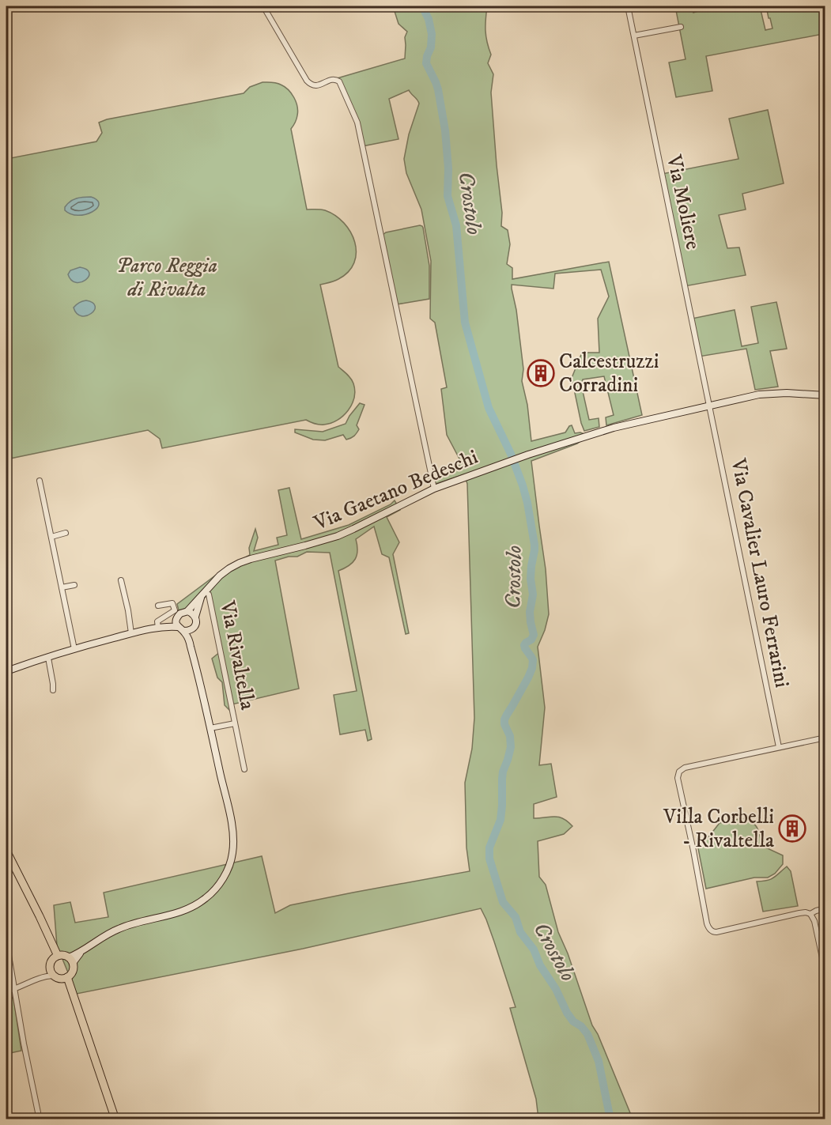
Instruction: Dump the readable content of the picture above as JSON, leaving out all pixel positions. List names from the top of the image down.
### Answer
{
  "streets": {
    "main road": ["Via Gaetano Bedeschi"],
    "street": ["Via Moliere", "Via Cavalier Lauro Ferrarini", "Via Rivaltella"]
  },
  "crossings": [
    ["Via Moliere", "Via Gaetano Bedeschi"],
    ["Via Moliere", "Via Cavalier Lauro Ferrarini"],
    ["Via Gaetano Bedeschi", "Via Cavalier Lauro Ferrarini"],
    ["Via Gaetano Bedeschi", "Via Rivaltella"]
  ],
  "water": ["Crostolo"],
  "parks": ["Parco Reggia di Rivalta"],
  "places": {
    "building": ["Calcestruzzi Corradini", "Villa Corbelli - Rivaltella"]
  }
}
